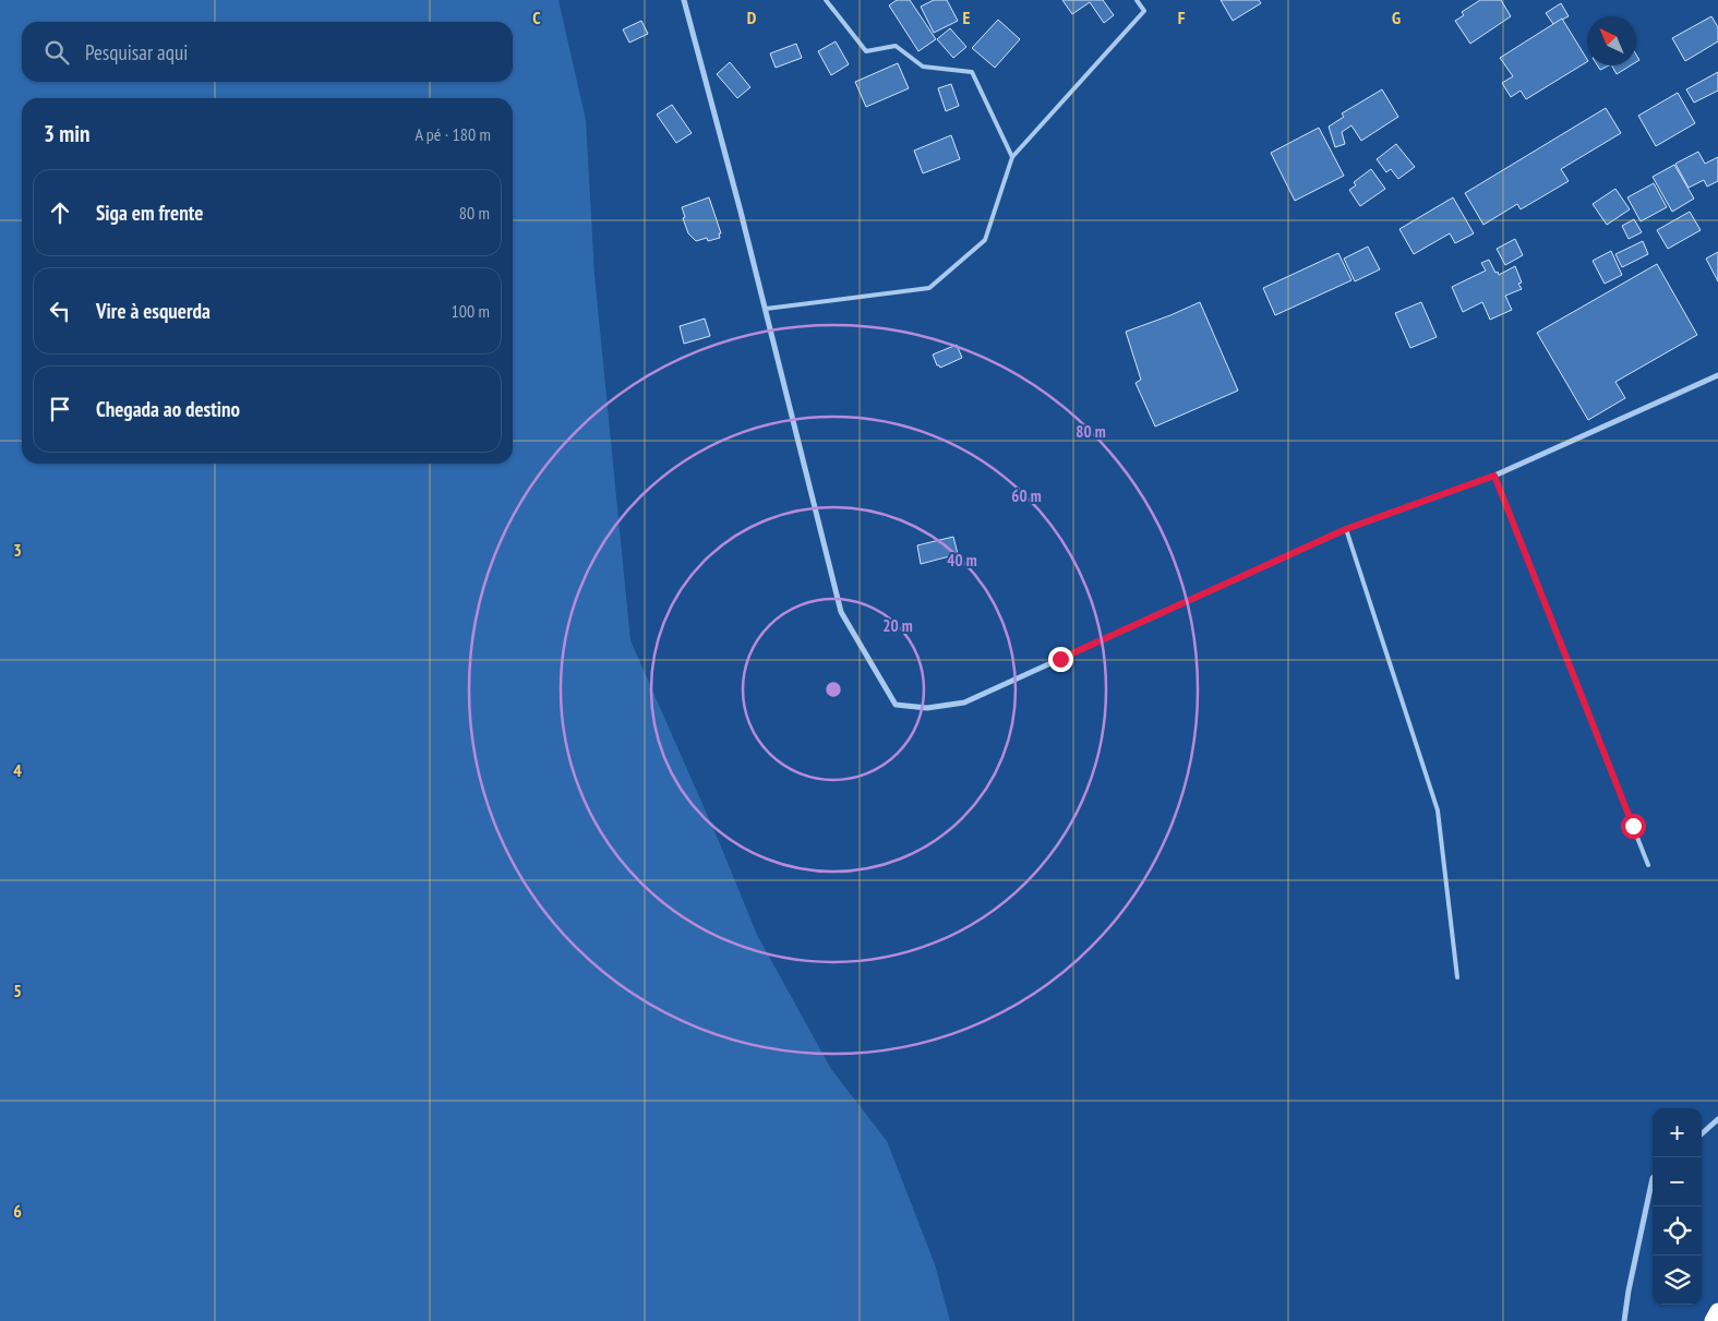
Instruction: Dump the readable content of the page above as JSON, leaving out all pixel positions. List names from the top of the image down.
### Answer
{
  "north": "top left",
  "page": {
    "search": "Pesquisar aqui",
    "heading": ["3 min", "A pé · 180 m"],
    "list": [
      ["Siga em frente", "80 m"],
      ["Vire à esquerda", "100 m"],
      "Chegada ao destino"
    ],
    "map_buttons": ["+", "−"]
  },
  "grid": {
    "columns": [
      "C",
      "D",
      "E",
      "F",
      "G"
    ],
    "rows": [
      "3",
      "4",
      "5",
      "6"
    ]
  },
  "rings": [
    "80 m",
    "60 m",
    "40 m",
    "20 m"
  ]
}
